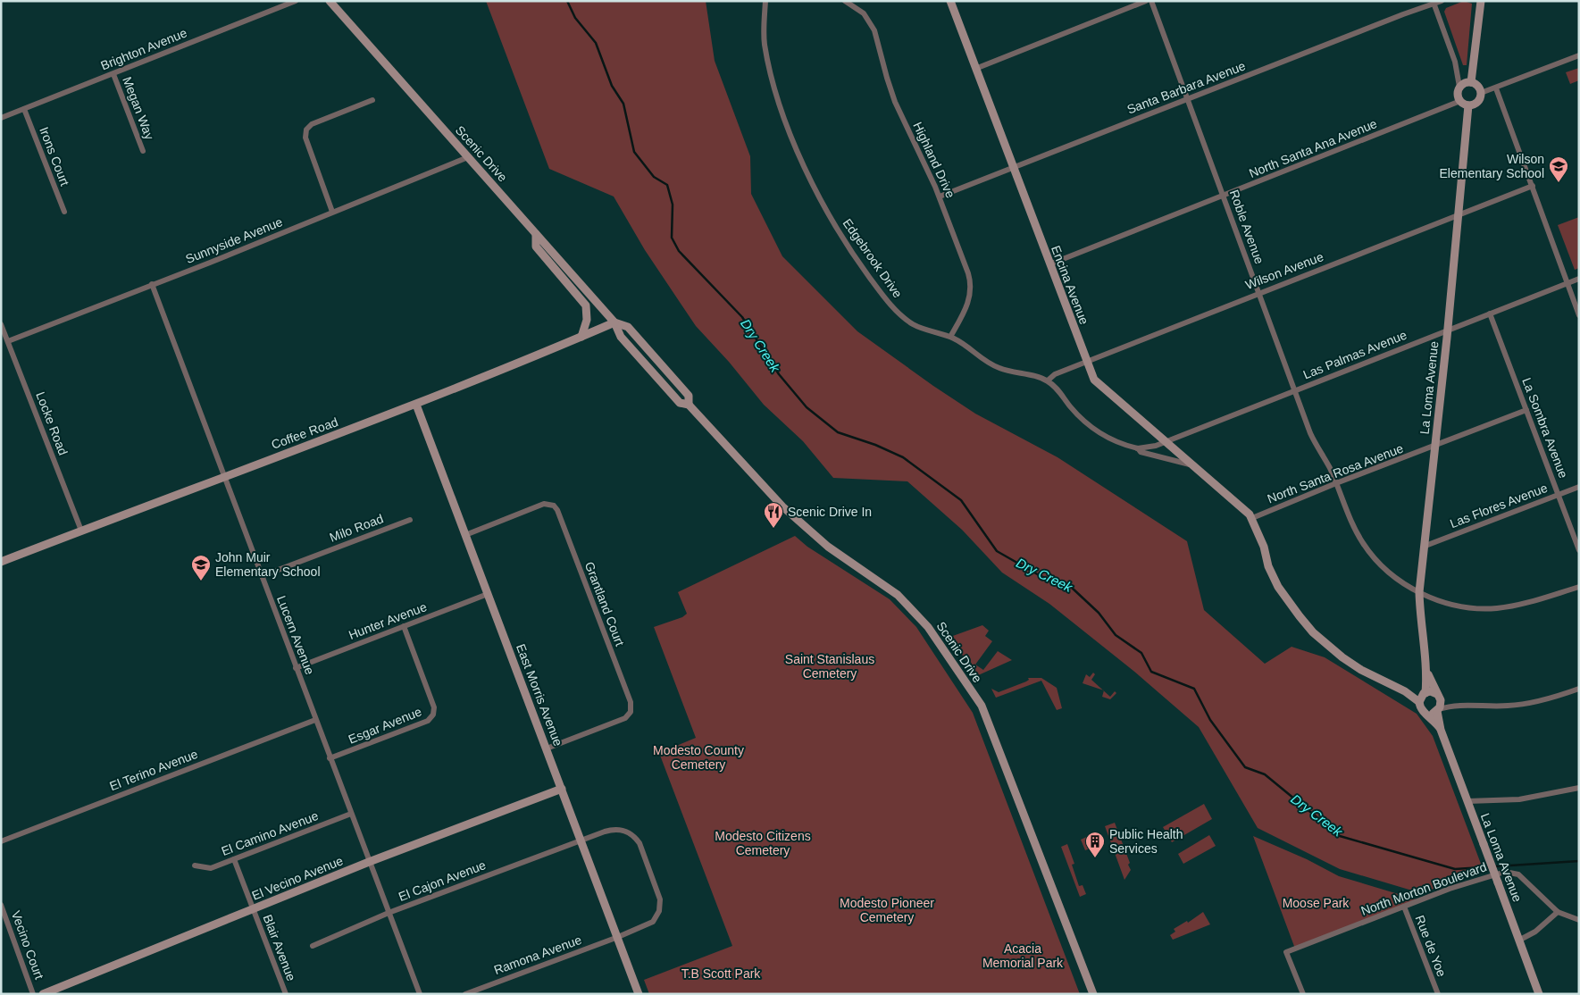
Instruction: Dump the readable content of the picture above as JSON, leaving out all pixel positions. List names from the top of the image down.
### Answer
{
  "streets": {
    "main road": [
      "Scenic Drive",
      "Encina Avenue",
      "La Loma Avenue",
      "Coffee Road",
      "East Morris Avenue",
      "El Vecino Avenue"
    ],
    "street": [
      "Brighton Avenue",
      "Santa Barbara Avenue",
      "Megan Way",
      "North Santa Ana Avenue",
      "Irons Court",
      "Highland Drive",
      "Roble Avenue",
      "Sunnyside Avenue",
      "Edgebrook Drive",
      "Wilson Avenue",
      "Las Palmas Avenue",
      "Locke Road",
      "La Sombra Avenue",
      "North Santa Rosa Avenue",
      "Las Flores Avenue",
      "Milo Road",
      "Grantland Court",
      "Hunter Avenue",
      "Lucern Avenue",
      "Esgar Avenue",
      "El Terino Avenue",
      "El Camino Avenue",
      "El Cajon Avenue",
      "North Morton Boulevard",
      "Vecino Court",
      "Rue de Yoe",
      "Blair Avenue",
      "Ramona Avenue"
    ]
  },
  "crossings": [
    ["Brighton Avenue", "Megan Way"],
    ["Brighton Avenue", "Irons Court"],
    ["Santa Barbara Avenue", "Highland Drive"],
    ["Santa Barbara Avenue", "Roble Avenue"],
    ["Santa Barbara Avenue", "Encina Avenue"],
    ["North Santa Ana Avenue", "Roble Avenue"],
    ["North Santa Ana Avenue", "Encina Avenue"],
    ["North Santa Ana Avenue", "La Loma Avenue"],
    ["Scenic Drive", "Sunnyside Avenue"],
    ["Scenic Drive", "Coffee Road"],
    ["Highland Drive", "Edgebrook Drive"],
    ["Roble Avenue", "Wilson Avenue"],
    ["Roble Avenue", "Las Palmas Avenue"],
    ["Roble Avenue", "La Loma Avenue"],
    ["Roble Avenue", "North Santa Rosa Avenue"],
    ["Sunnyside Avenue", "Locke Road"],
    ["Sunnyside Avenue", "Lucern Avenue"],
    ["Edgebrook Drive", "Wilson Avenue"],
    ["Wilson Avenue", "Encina Avenue"],
    ["Wilson Avenue", "La Loma Avenue"],
    ["Encina Avenue", "Las Palmas Avenue"],
    ["Encina Avenue", "North Santa Rosa Avenue"],
    ["Las Palmas Avenue", "La Loma Avenue"],
    ["Las Palmas Avenue", "La Sombra Avenue"],
    ["La Loma Avenue", "North Santa Rosa Avenue"],
    ["La Loma Avenue", "Las Flores Avenue"],
    ["Locke Road", "Coffee Road"],
    ["La Sombra Avenue", "North Santa Rosa Avenue"],
    ["La Sombra Avenue", "Las Flores Avenue"],
    ["Coffee Road", "Lucern Avenue"],
    ["Coffee Road", "East Morris Avenue"],
    ["Milo Road", "Lucern Avenue"],
    ["Grantland Court", "East Morris Avenue"],
    ["Hunter Avenue", "Lucern Avenue"],
    ["Hunter Avenue", "East Morris Avenue"],
    ["Hunter Avenue", "Esgar Avenue"],
    ["Lucern Avenue", "Esgar Avenue"],
    ["Lucern Avenue", "El Terino Avenue"],
    ["Lucern Avenue", "El Camino Avenue"],
    ["Lucern Avenue", "El Vecino Avenue"],
    ["Lucern Avenue", "El Cajon Avenue"],
    ["East Morris Avenue", "El Vecino Avenue"],
    ["East Morris Avenue", "El Cajon Avenue"],
    ["East Morris Avenue", "Ramona Avenue"],
    ["El Camino Avenue", "Blair Avenue"],
    ["El Vecino Avenue", "Blair Avenue"],
    ["El Cajon Avenue", "Ramona Avenue"],
    ["North Morton Boulevard", "Rue de Yoe"]
  ],
  "water": ["Dry Creek"],
  "parks": [
    "Saint Stanislaus Cemetery",
    "Modesto County Cemetery",
    "Modesto Citizens Cemetery",
    "Modesto Pioneer Cemetery",
    "Moose Park",
    "Acacia Memorial Park",
    "T.B Scott Park"
  ],
  "places": {
    "school or university": ["Wilson Elementary School", "John Muir Elementary School"],
    "restaurant": ["Scenic Drive In"],
    "building": ["Public Health Services"]
  }
}
